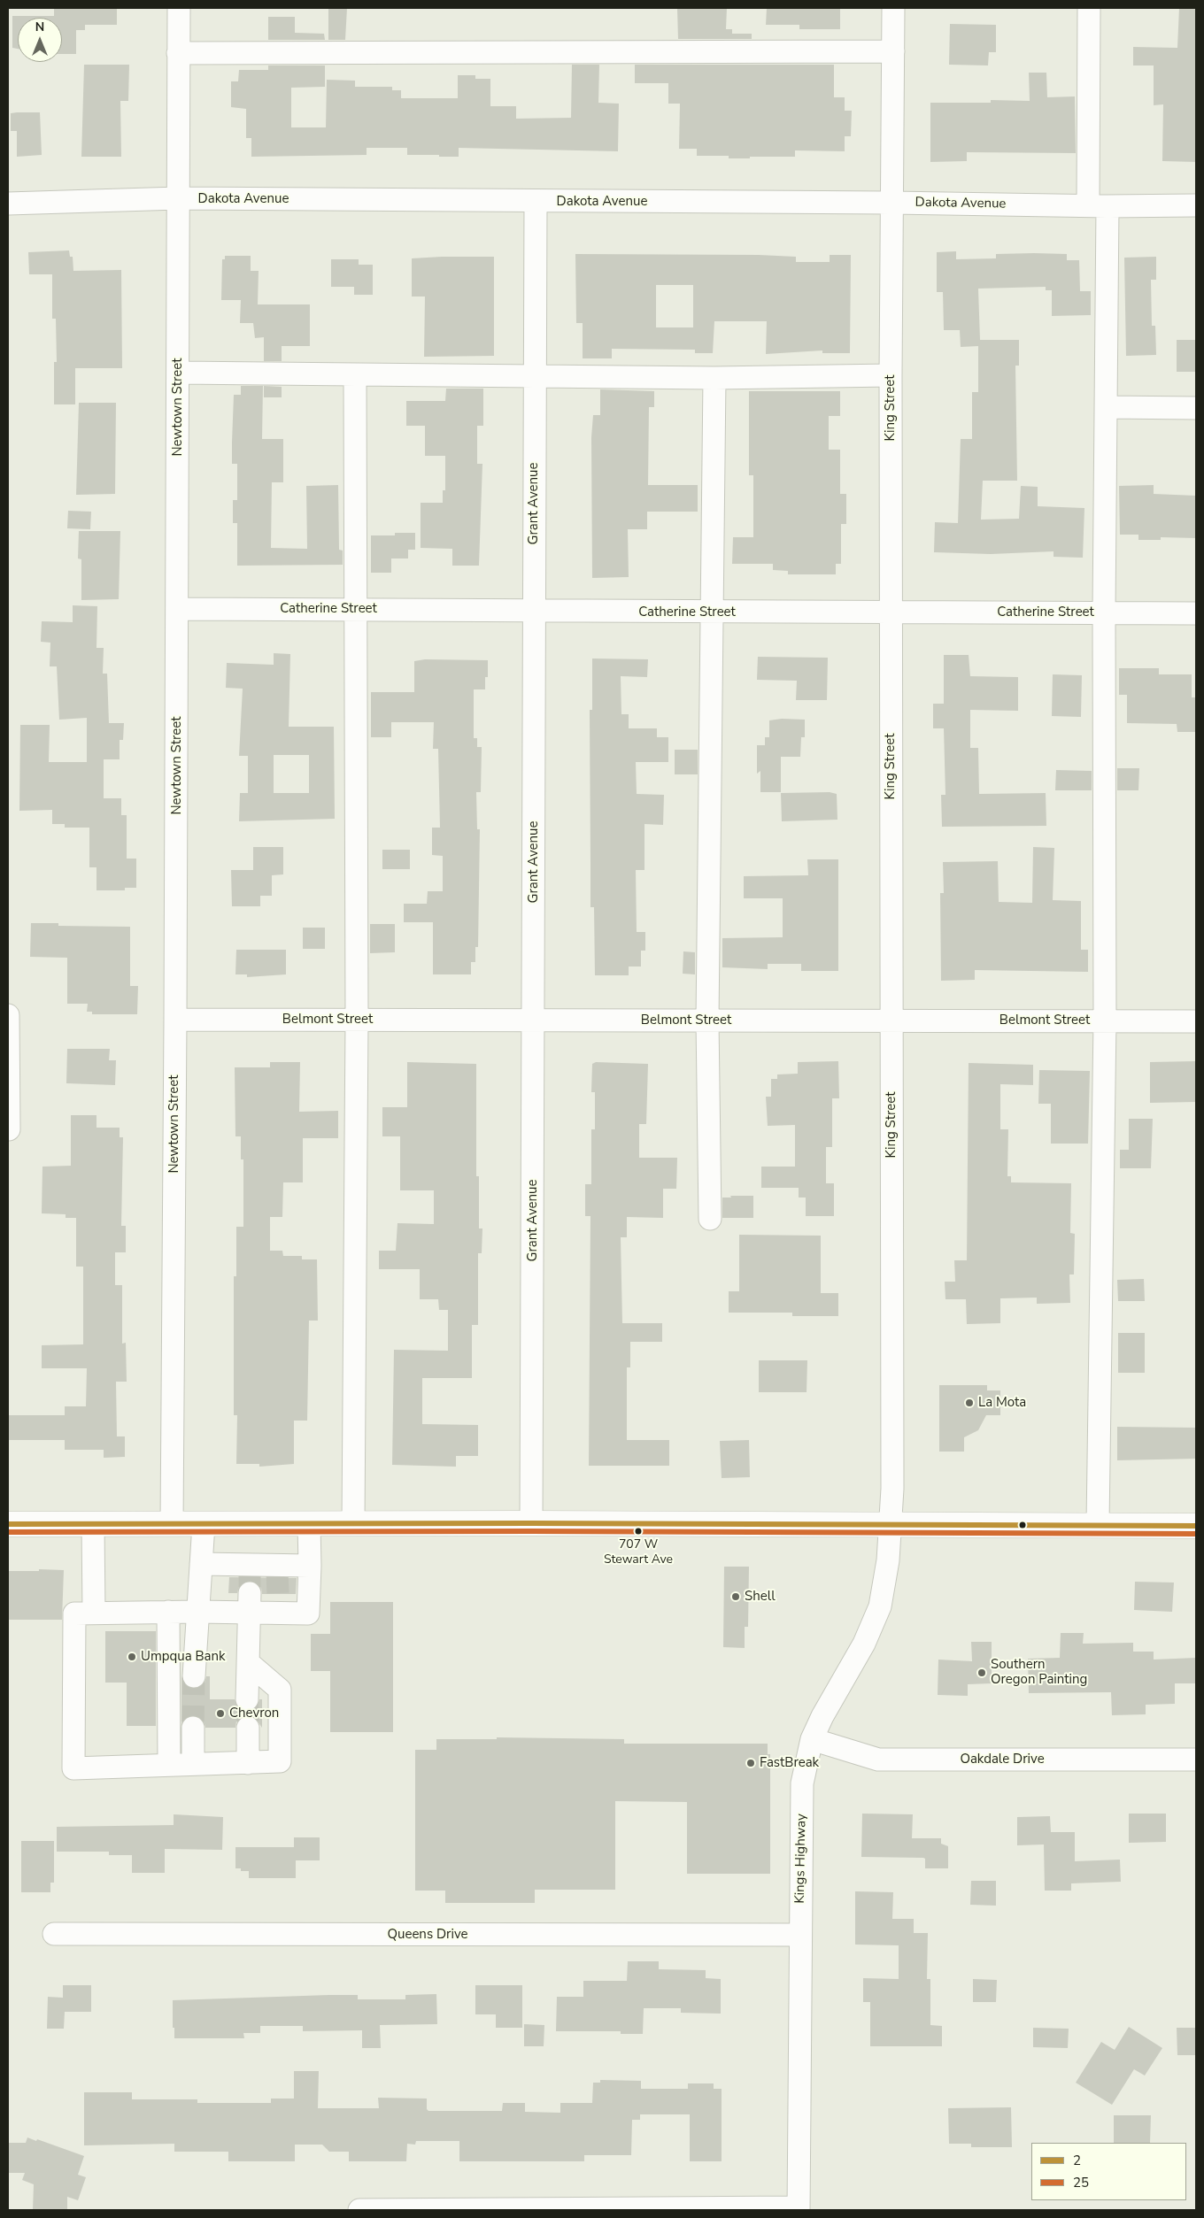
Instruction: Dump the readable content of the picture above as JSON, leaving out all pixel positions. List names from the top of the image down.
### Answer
{
  "streets": {
    "street": [
      "Dakota Avenue",
      "Newtown Street",
      "King Street",
      "Grant Avenue",
      "Catherine Street",
      "Belmont Street",
      "Oakdale Drive",
      "Kings Highway",
      "Queens Drive"
    ]
  },
  "crossings": [
    ["Dakota Avenue", "Newtown Street"],
    ["Dakota Avenue", "King Street"],
    ["Dakota Avenue", "Grant Avenue"],
    ["Newtown Street", "Catherine Street"],
    ["Newtown Street", "Belmont Street"],
    ["King Street", "Catherine Street"],
    ["King Street", "Belmont Street"],
    ["King Street", "Kings Highway"],
    ["Grant Avenue", "Catherine Street"],
    ["Grant Avenue", "Belmont Street"],
    ["Oakdale Drive", "Kings Highway"],
    ["Kings Highway", "Queens Drive"]
  ],
  "places": [
    "La Mota",
    "707 W Stewart Ave",
    "Shell",
    "Umpqua Bank",
    "Southern Oregon Painting",
    "Chevron",
    "FastBreak"
  ],
  "lines": ["transit line 2", "transit line 25"],
  "legend": ["2", "25"],
  "north": "top"
}
